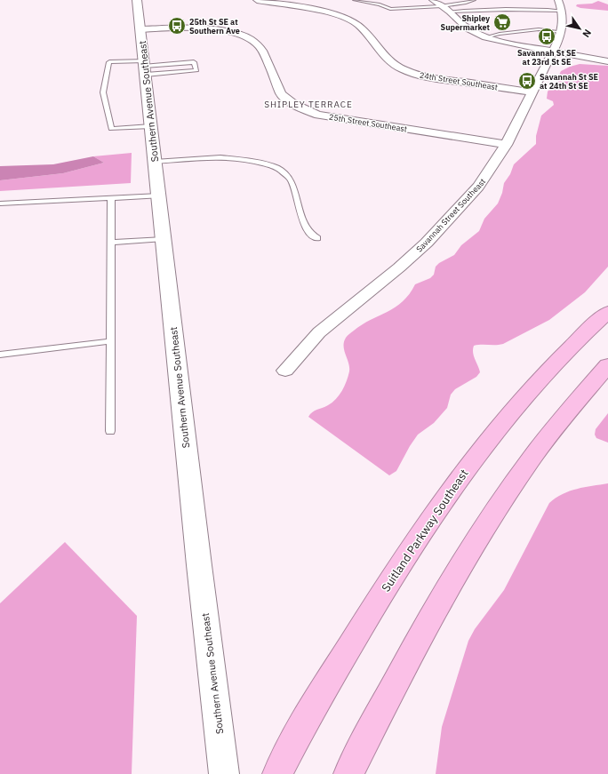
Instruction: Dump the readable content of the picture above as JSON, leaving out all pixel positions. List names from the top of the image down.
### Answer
{
  "streets": {
    "highway": ["Suitland Parkway Southeast"],
    "main road": ["Southern Avenue Southeast"],
    "street": ["24th Street Southeast", "25th Street Southeast", "Savannah Street Southeast"]
  },
  "crossings": [
    ["24th Street Southeast", "Savannah Street Southeast"],
    ["Southern Avenue Southeast", "25th Street Southeast"],
    ["25th Street Southeast", "Savannah Street Southeast"]
  ],
  "districts": ["SHIPLEY TERRACE"],
  "places": {
    "supermarket": ["Shipley Supermarket"],
    "bus stop": ["25th St SE at Southern Ave", "Savannah St SE at 23rd St SE", "Savannah St SE at 24th St SE"]
  },
  "north": "bottom right"
}
